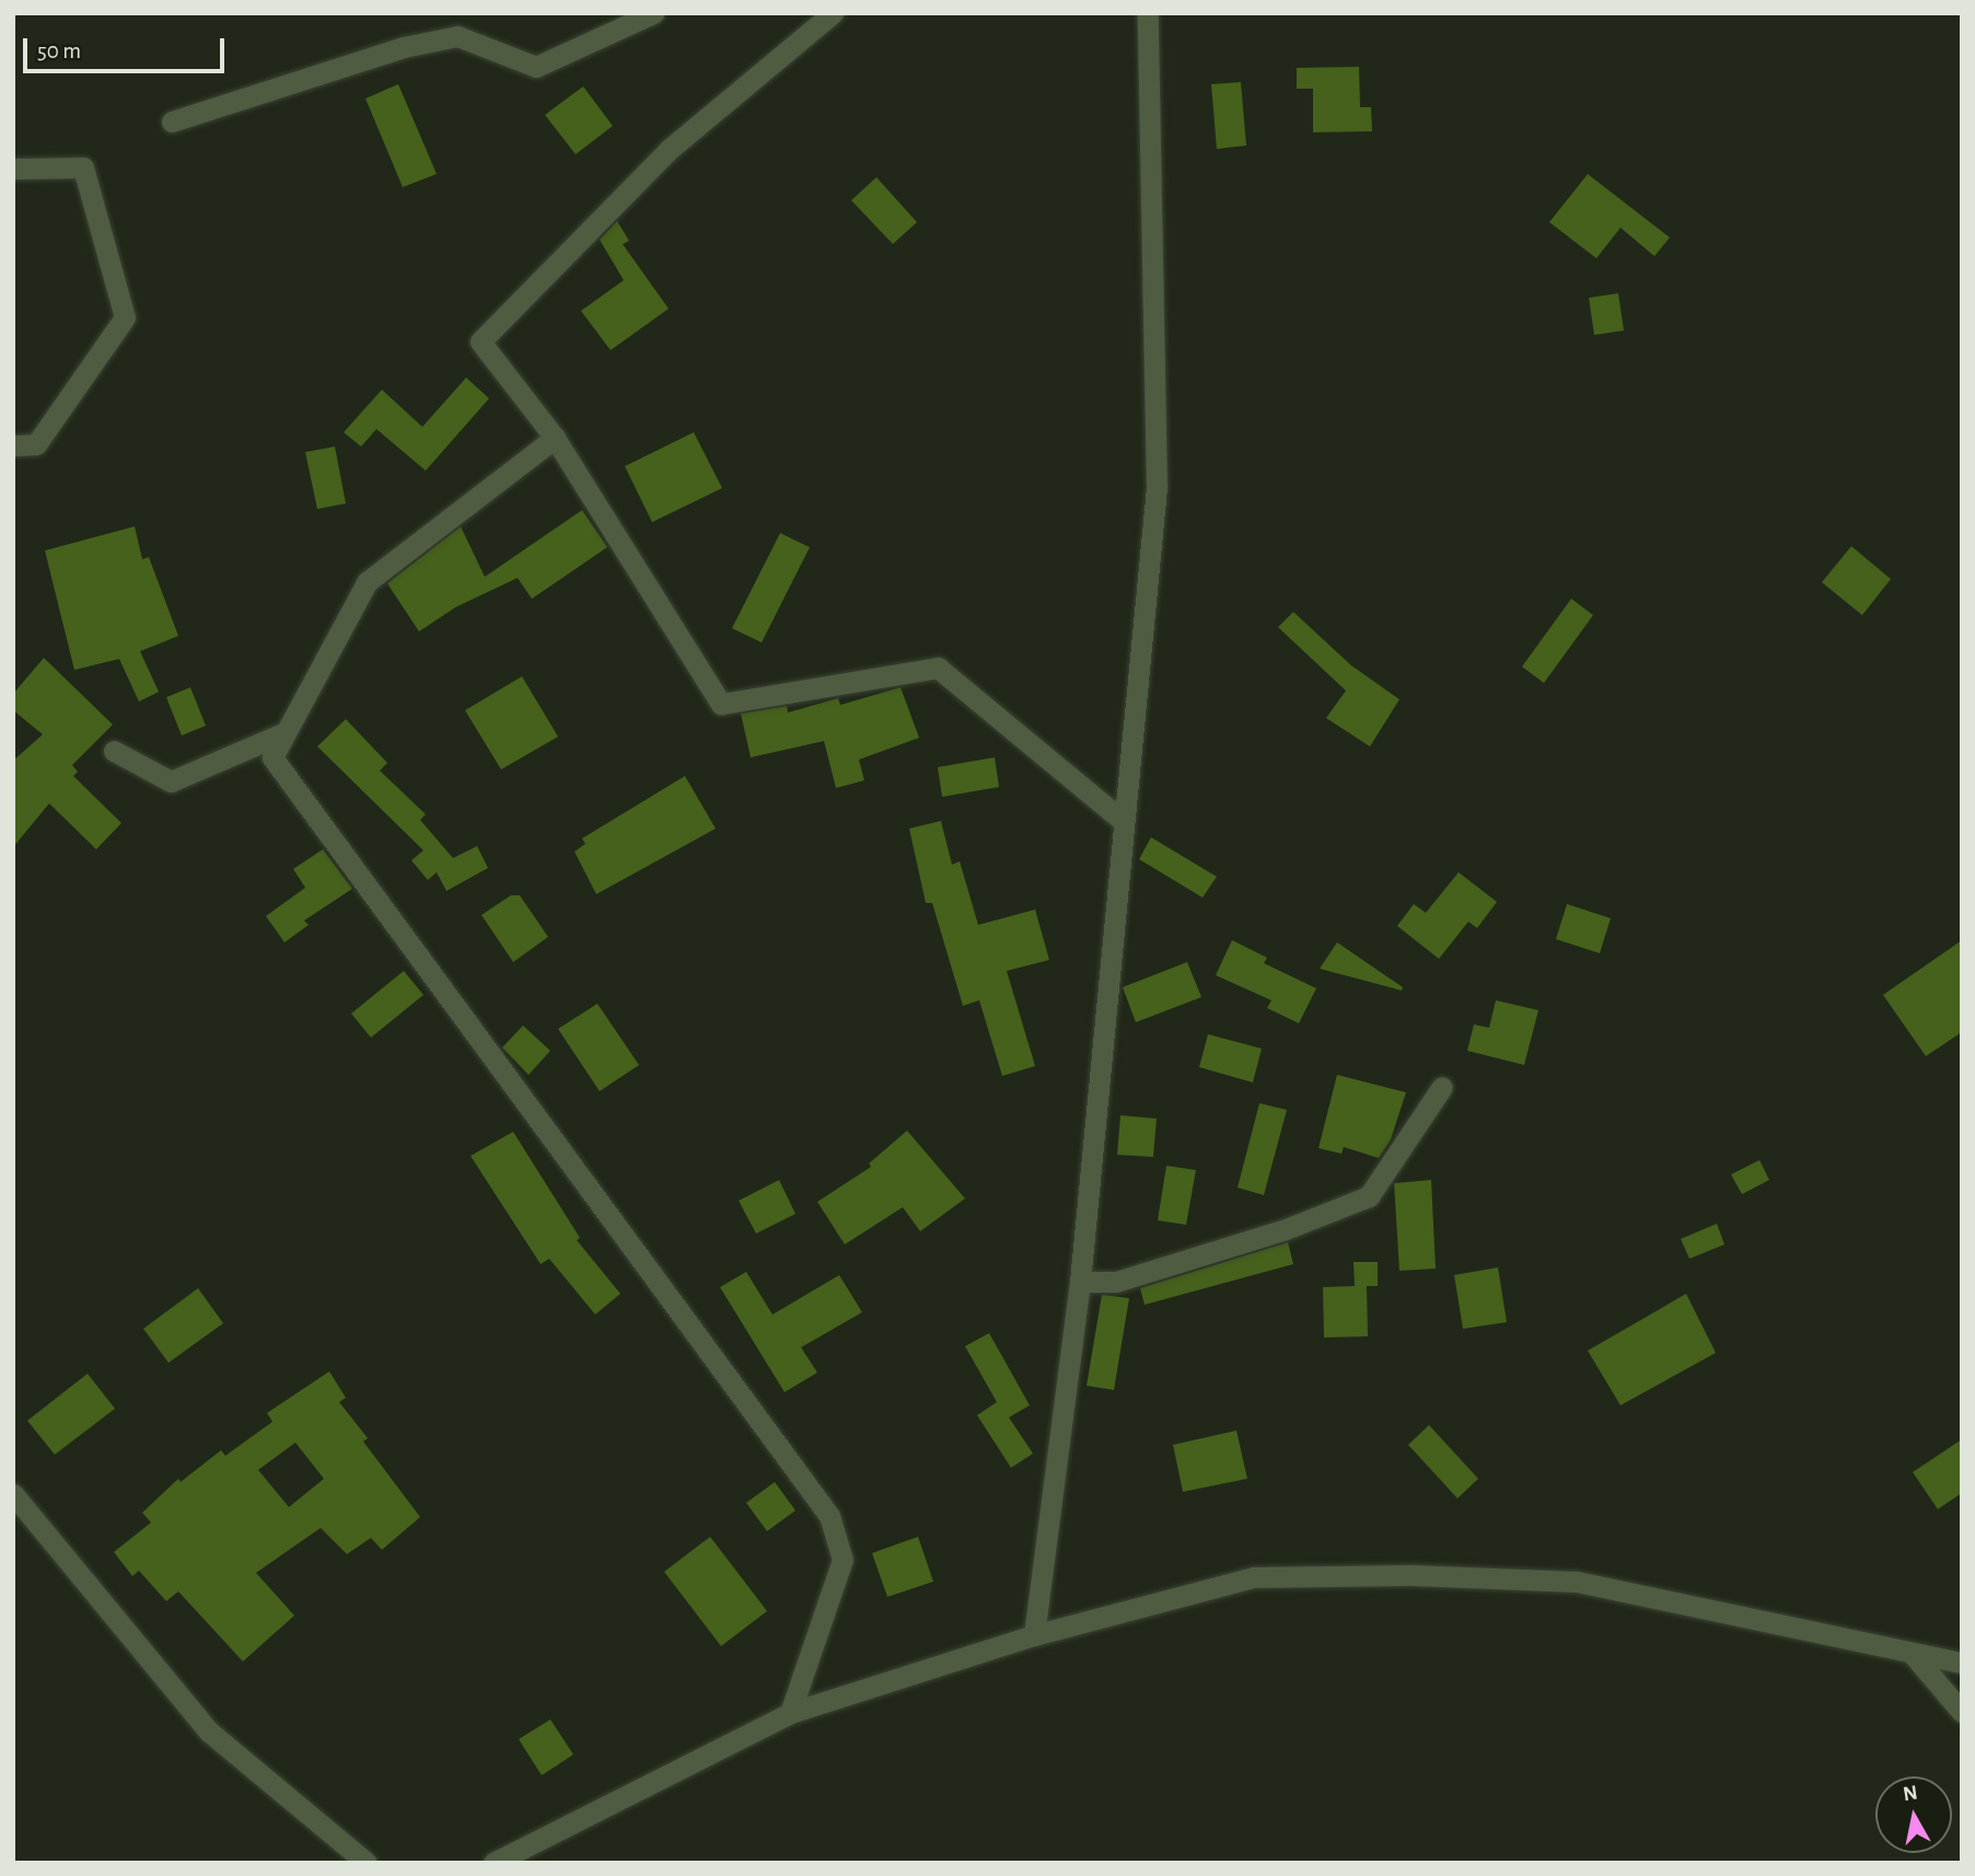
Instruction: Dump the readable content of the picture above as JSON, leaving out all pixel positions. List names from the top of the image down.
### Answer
{
  "scale_bar": "50 m",
  "north": "top"
}
